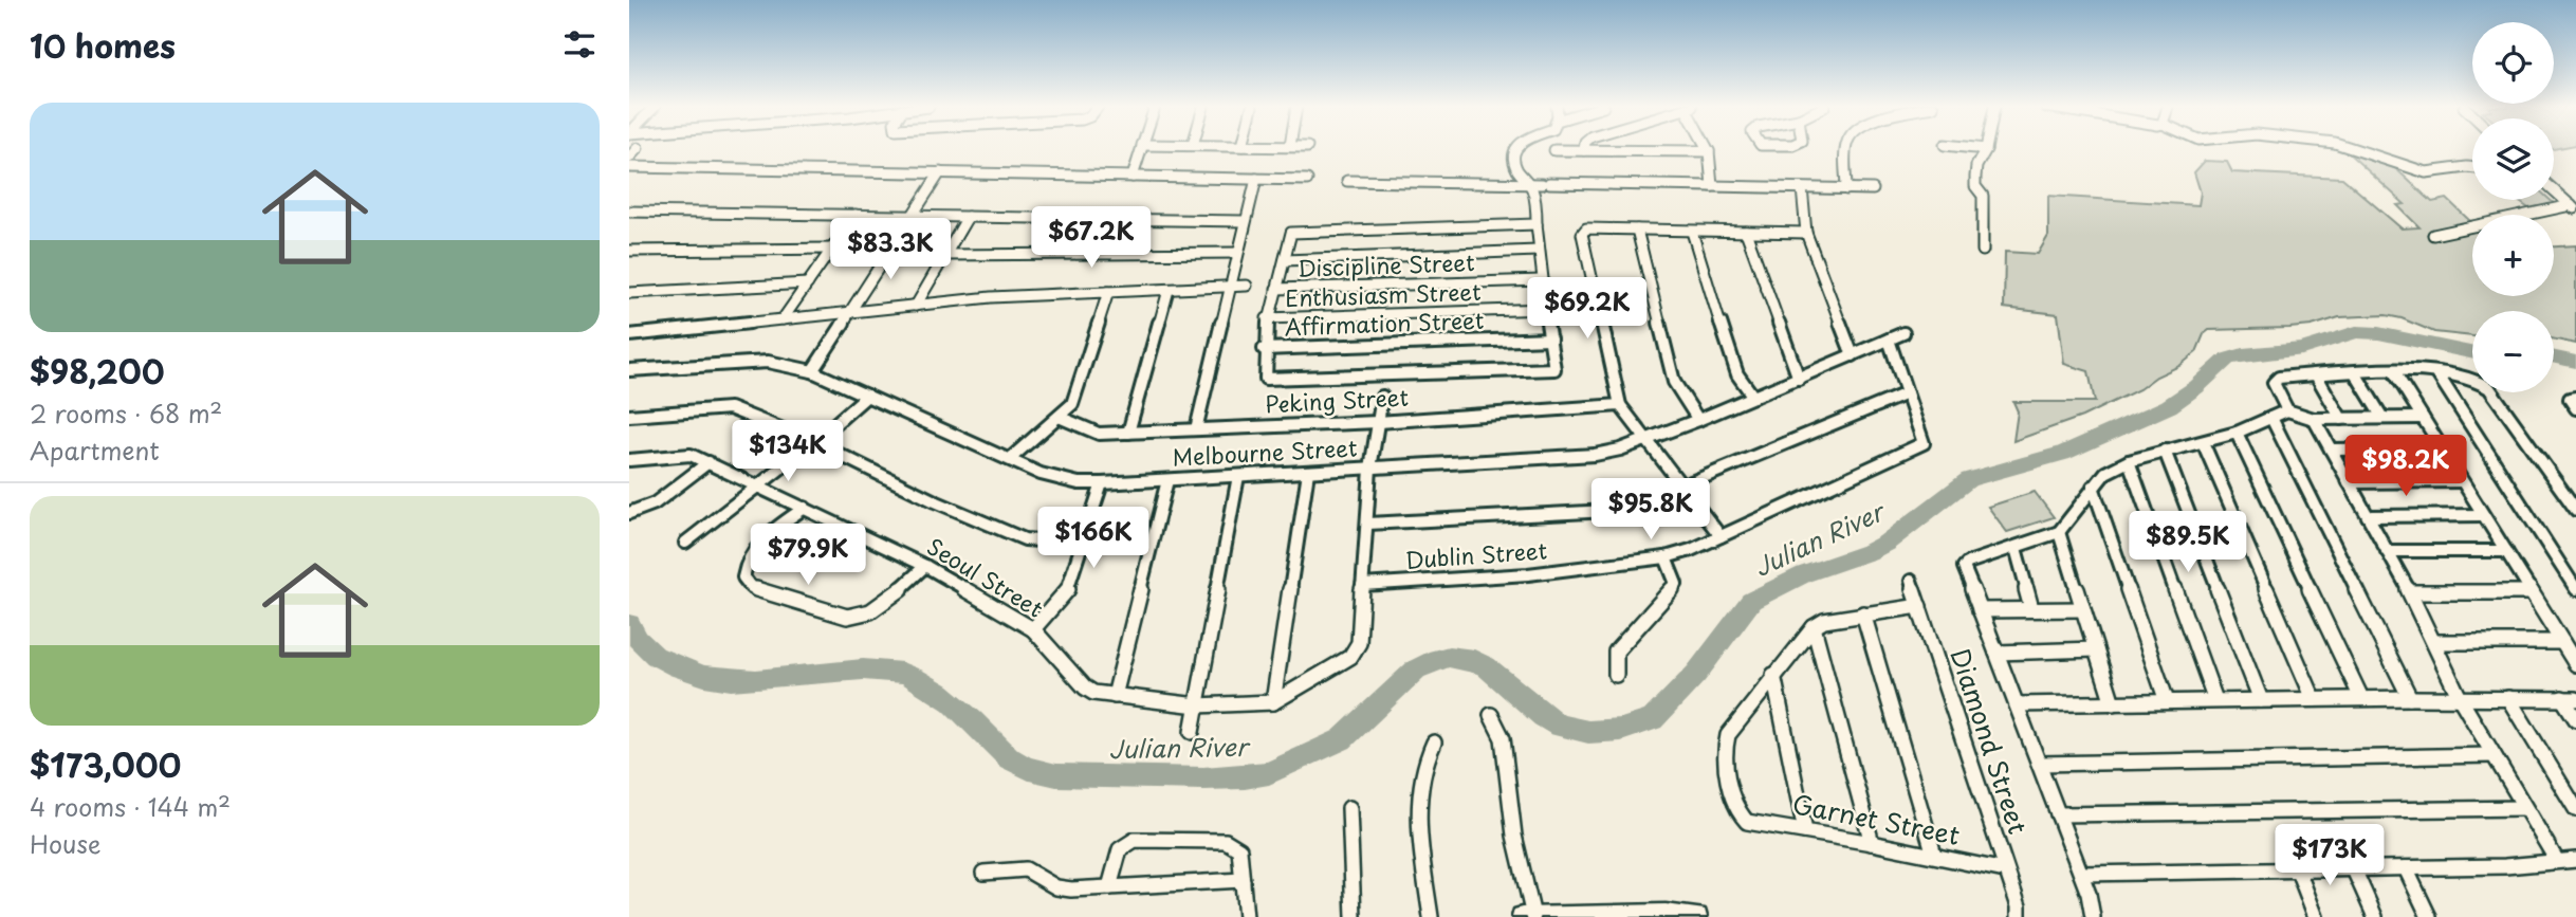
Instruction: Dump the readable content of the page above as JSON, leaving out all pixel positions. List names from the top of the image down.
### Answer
{
  "streets": {
    "street": [
      "Discipline Street",
      "Enthusiasm Street",
      "Affirmation Street",
      "Peking Street",
      "Melbourne Street",
      "Dublin Street",
      "Seoul Street",
      "Diamond Street",
      "Garnet Street"
    ]
  },
  "crossings": [
    ["Peking Street", "Seoul Street"],
    ["Melbourne Street", "Seoul Street"],
    ["Dublin Street", "Seoul Street"],
    ["Diamond Street", "Garnet Street"]
  ],
  "water": ["Julian River"],
  "page": {
    "heading": "10 homes",
    "map_buttons": ["+", "−"],
    "list": [
      {
        "name": "$98,200",
        "note": "2 rooms · 68 m² · Apartment"
      },
      {
        "name": "$173,000",
        "note": "4 rooms · 144 m² · House"
      }
    ],
    "price": [
      "$67.2K",
      "$83.3K",
      "$69.2K",
      "$134K",
      "$98.2K",
      "$95.8K",
      "$166K",
      "$89.5K",
      "$79.9K",
      "$173K"
    ]
  }
}
